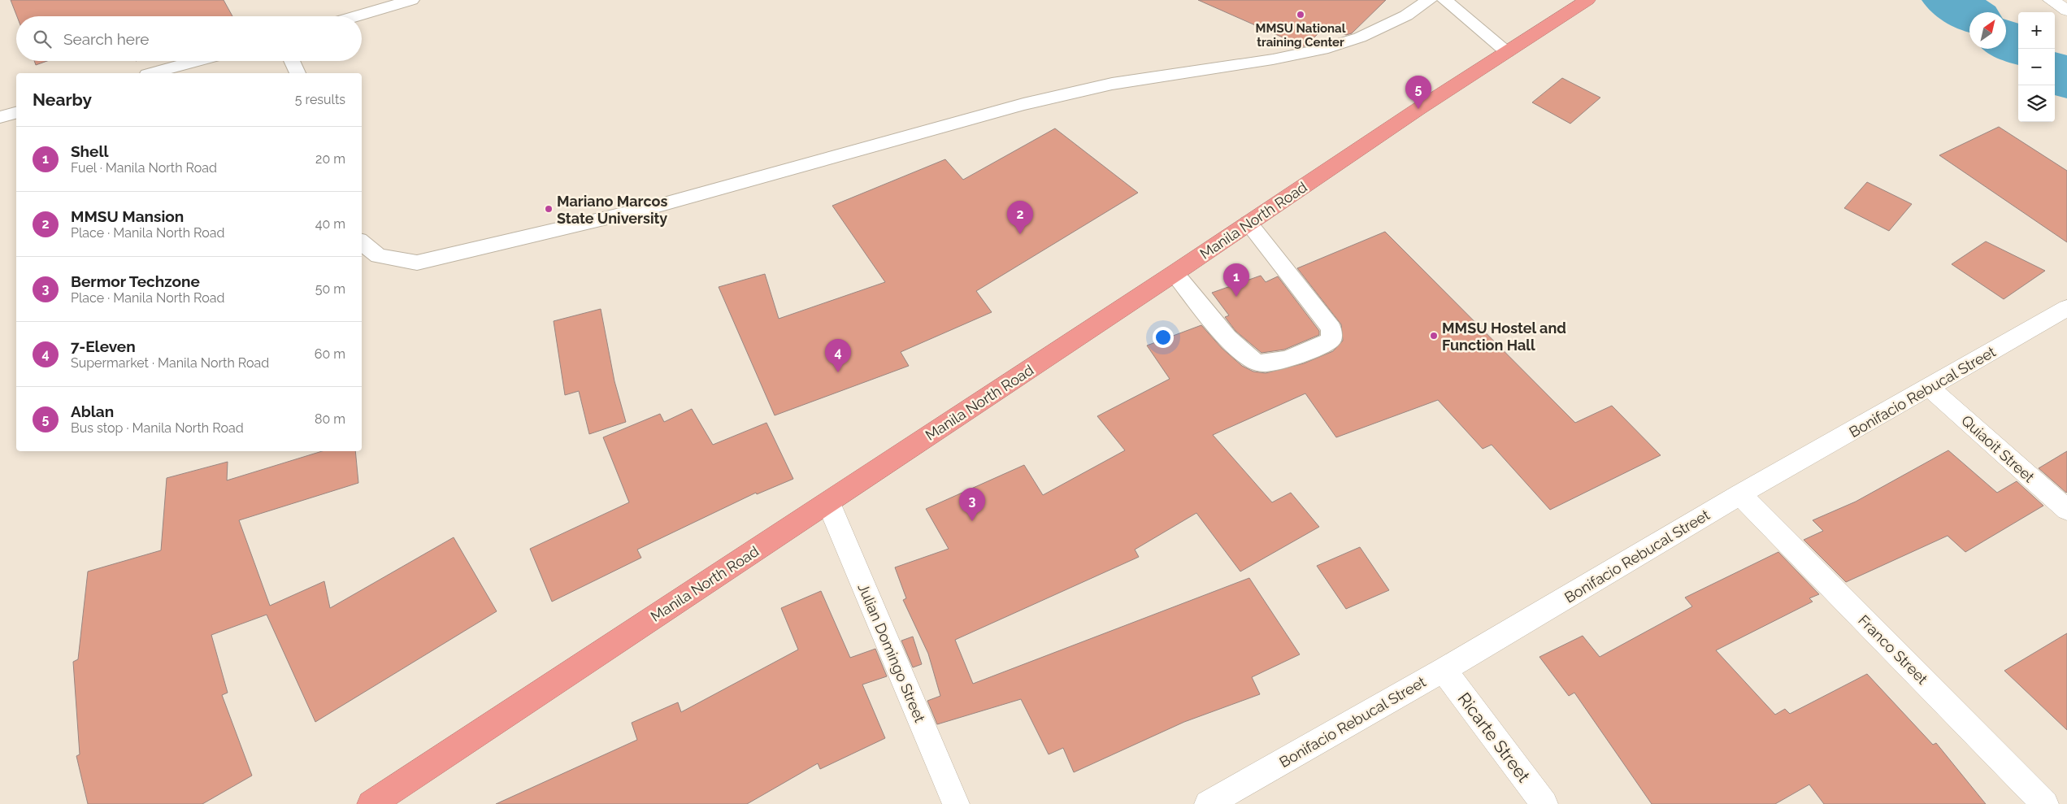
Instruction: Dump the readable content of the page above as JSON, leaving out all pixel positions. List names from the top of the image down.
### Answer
{
  "streets": {
    "highway": ["Manila North Road"],
    "street": [
      "Bonifacio Rebucal Street",
      "Quiaoit Street",
      "Franco Street",
      "Julian Domingo Street",
      "Ricarte Street"
    ]
  },
  "crossings": [
    ["Manila North Road", "Julian Domingo Street"],
    ["Bonifacio Rebucal Street", "Quiaoit Street"],
    ["Bonifacio Rebucal Street", "Franco Street"],
    ["Bonifacio Rebucal Street", "Ricarte Street"]
  ],
  "places": ["MMSU National training Center", "Mariano Marcos State University", "MMSU Hostel and Function Hall"],
  "north": "top right",
  "page": {
    "map_buttons": ["+", "−"],
    "search": "Search here",
    "heading": ["Nearby", "5 results"],
    "pins": [
      "5",
      "2",
      "1",
      "4",
      "3"
    ],
    "list": [
      {
        "mark": "1",
        "name": "Shell",
        "note": "Fuel · Manila North Road",
        "value": "20 m"
      },
      {
        "mark": "2",
        "name": "MMSU Mansion",
        "note": "Place · Manila North Road",
        "value": "40 m"
      },
      {
        "mark": "3",
        "name": "Bermor Techzone",
        "note": "Place · Manila North Road",
        "value": "50 m"
      },
      {
        "mark": "4",
        "name": "7-Eleven",
        "note": "Supermarket · Manila North Road",
        "value": "60 m"
      },
      {
        "mark": "5",
        "name": "Ablan",
        "note": "Bus stop · Manila North Road",
        "value": "80 m"
      }
    ]
  }
}
